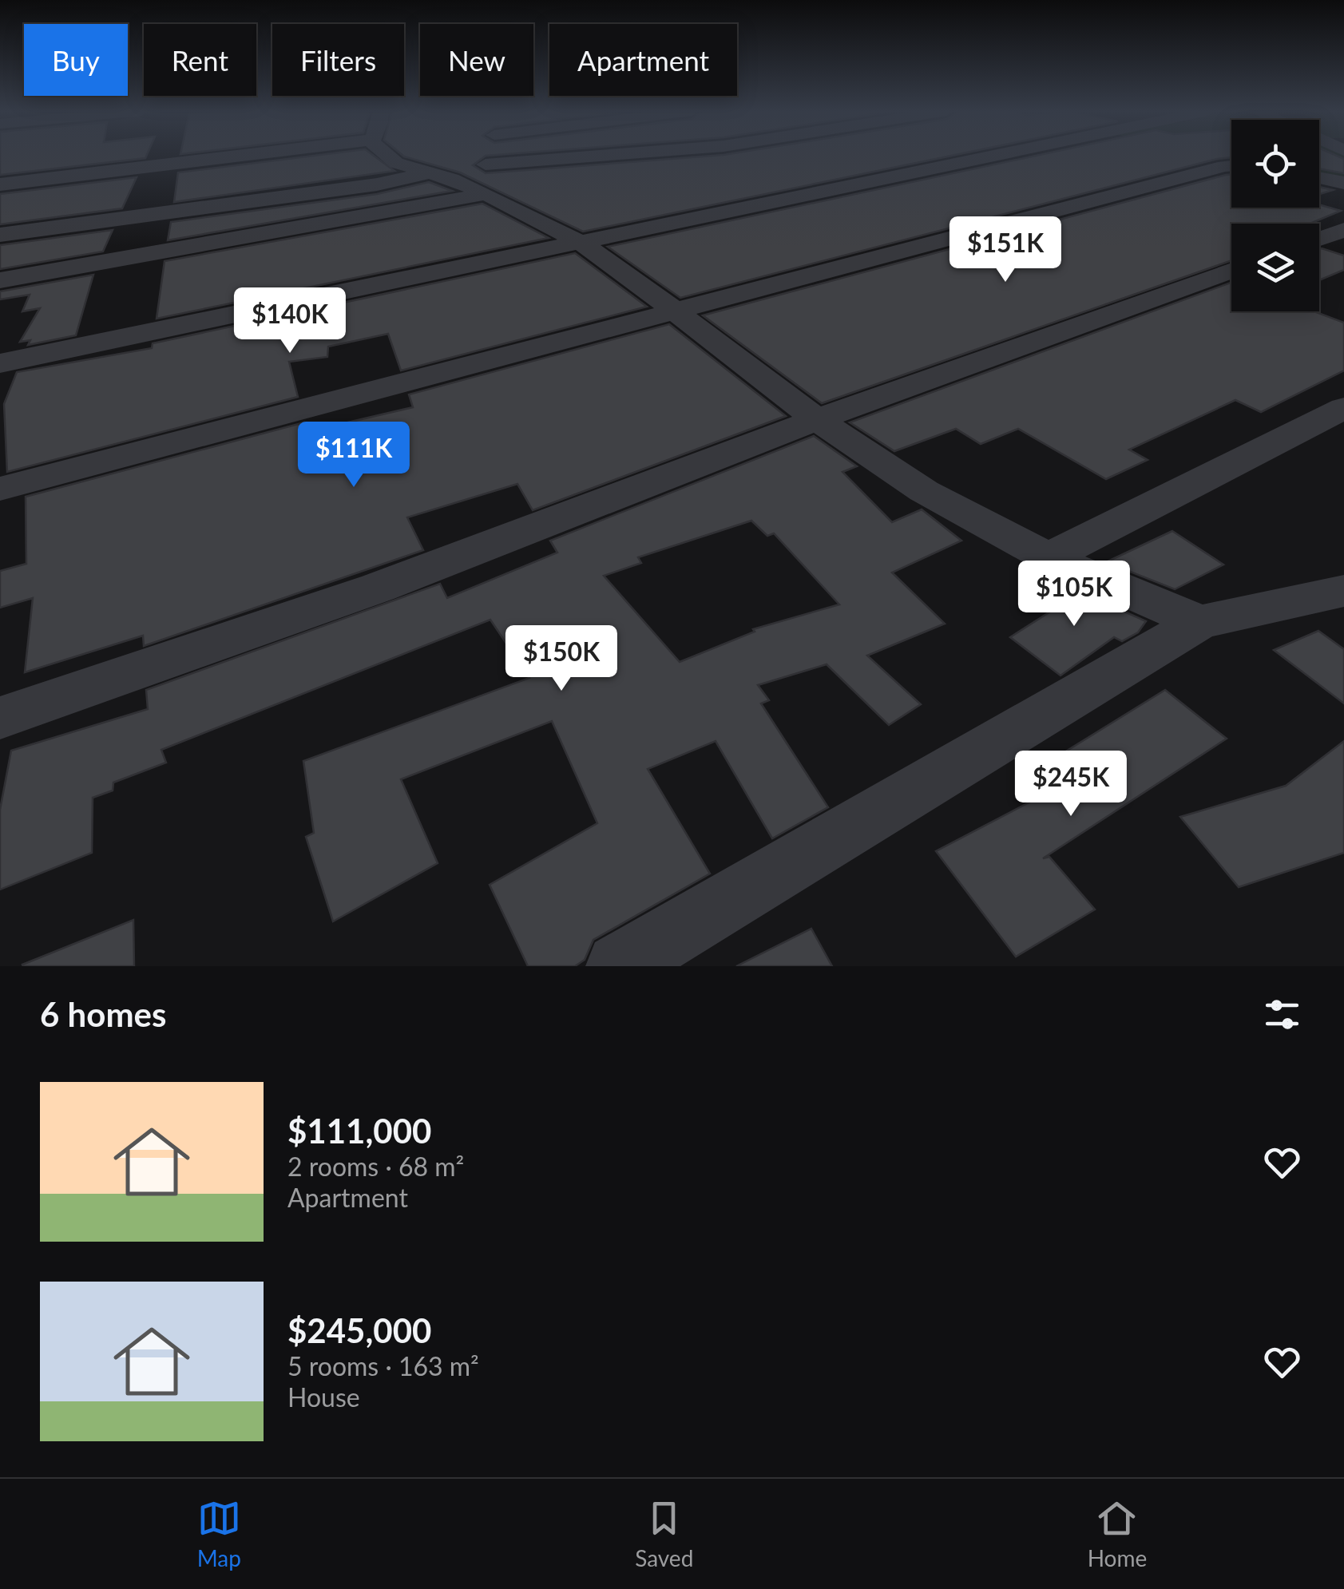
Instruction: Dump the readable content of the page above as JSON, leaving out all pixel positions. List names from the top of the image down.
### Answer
{
  "page": {
    "chip": [
      "Buy",
      "Rent",
      "Filters",
      "New",
      "Apartment"
    ],
    "price": [
      "$151K",
      "$140K",
      "$111K",
      "$105K",
      "$150K",
      "$245K"
    ],
    "heading": "6 homes",
    "list": [
      {
        "name": "$111,000",
        "note": "2 rooms · 68 m² · Apartment"
      },
      {
        "name": "$245,000",
        "note": "5 rooms · 163 m² · House"
      }
    ],
    "tabs": ["Map", "Saved", "Home"]
  }
}
